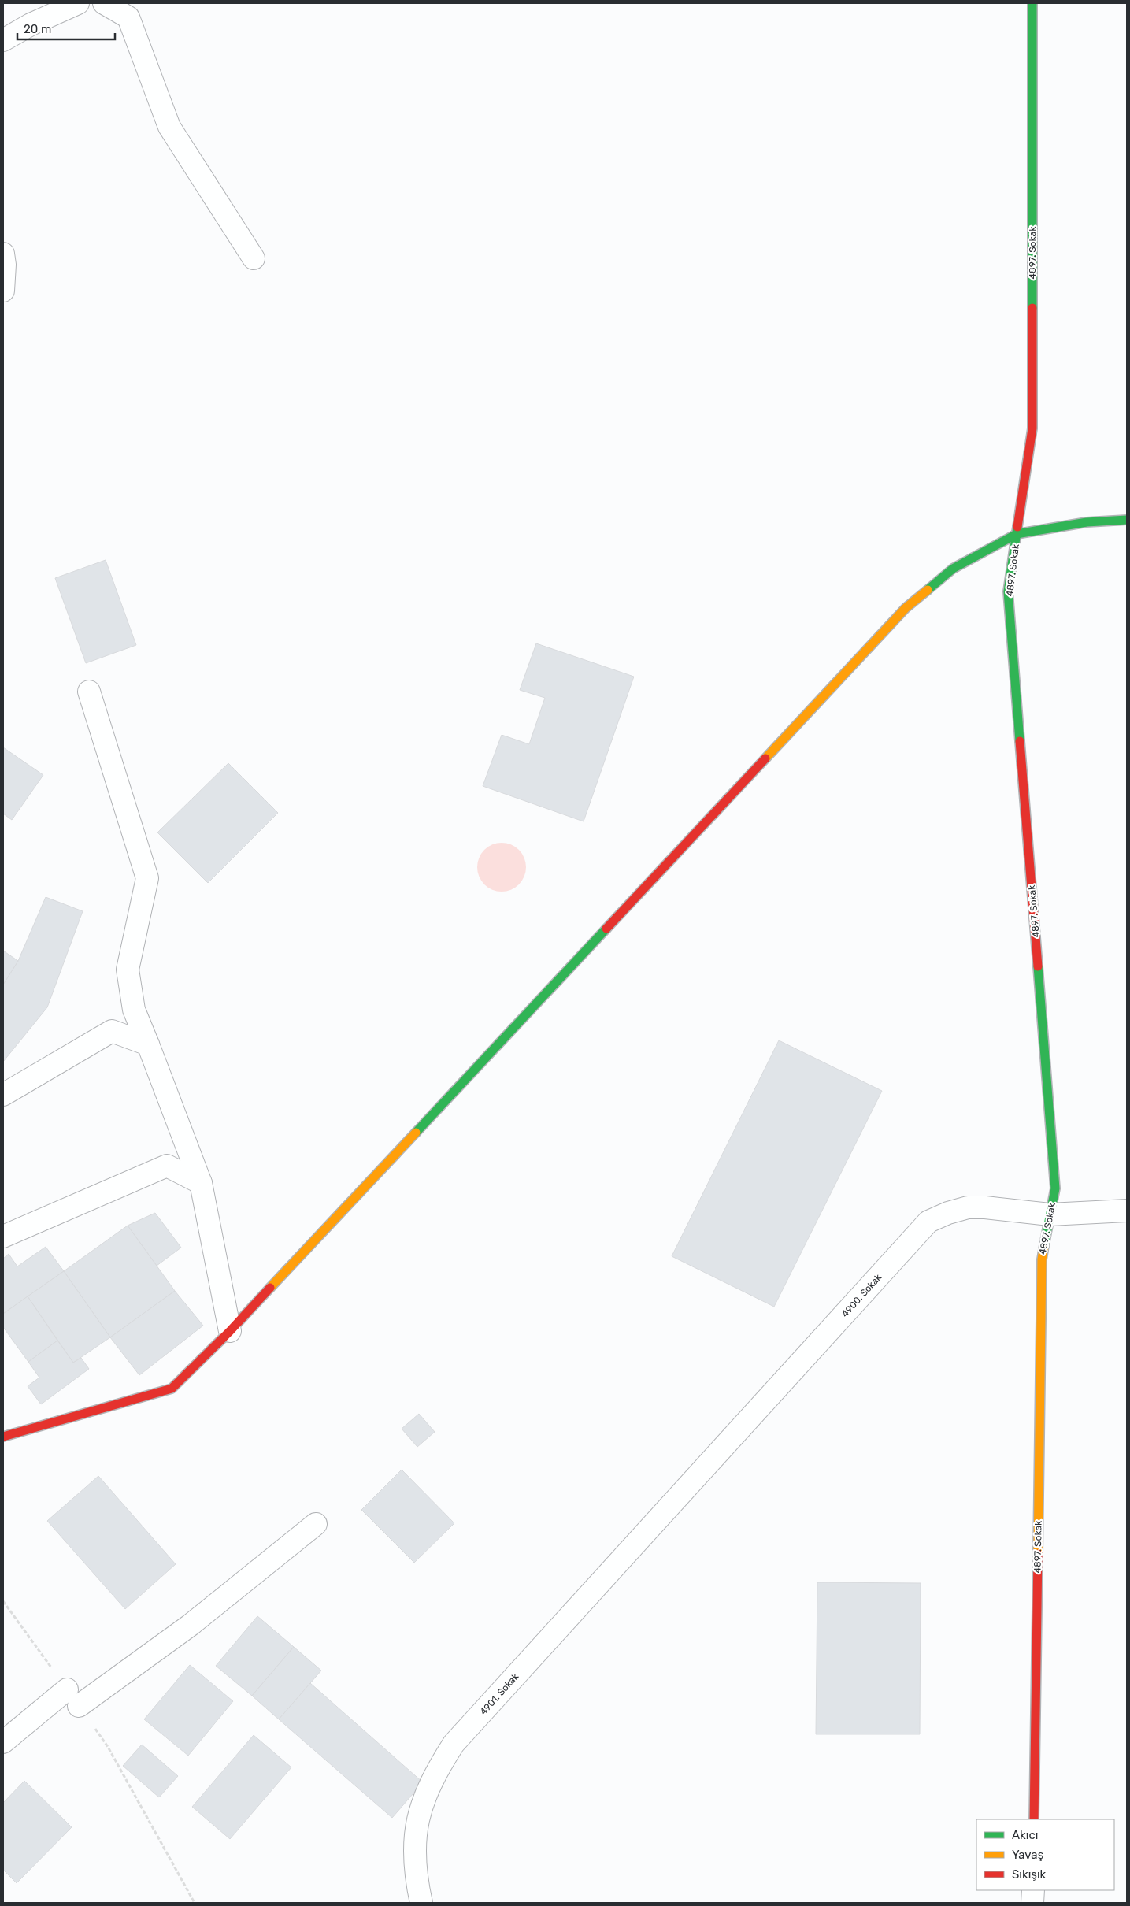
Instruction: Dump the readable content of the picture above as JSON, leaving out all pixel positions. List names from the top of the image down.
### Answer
{
  "streets": {
    "street": ["4897. Sokak", "4900. Sokak", "4901. Sokak"]
  },
  "crossings": [
    ["4897. Sokak", "4900. Sokak"],
    ["4900. Sokak", "4901. Sokak"]
  ],
  "legend": ["Akıcı", "Yavaş", "Sıkışık"],
  "scale_bar": "20 m"
}
